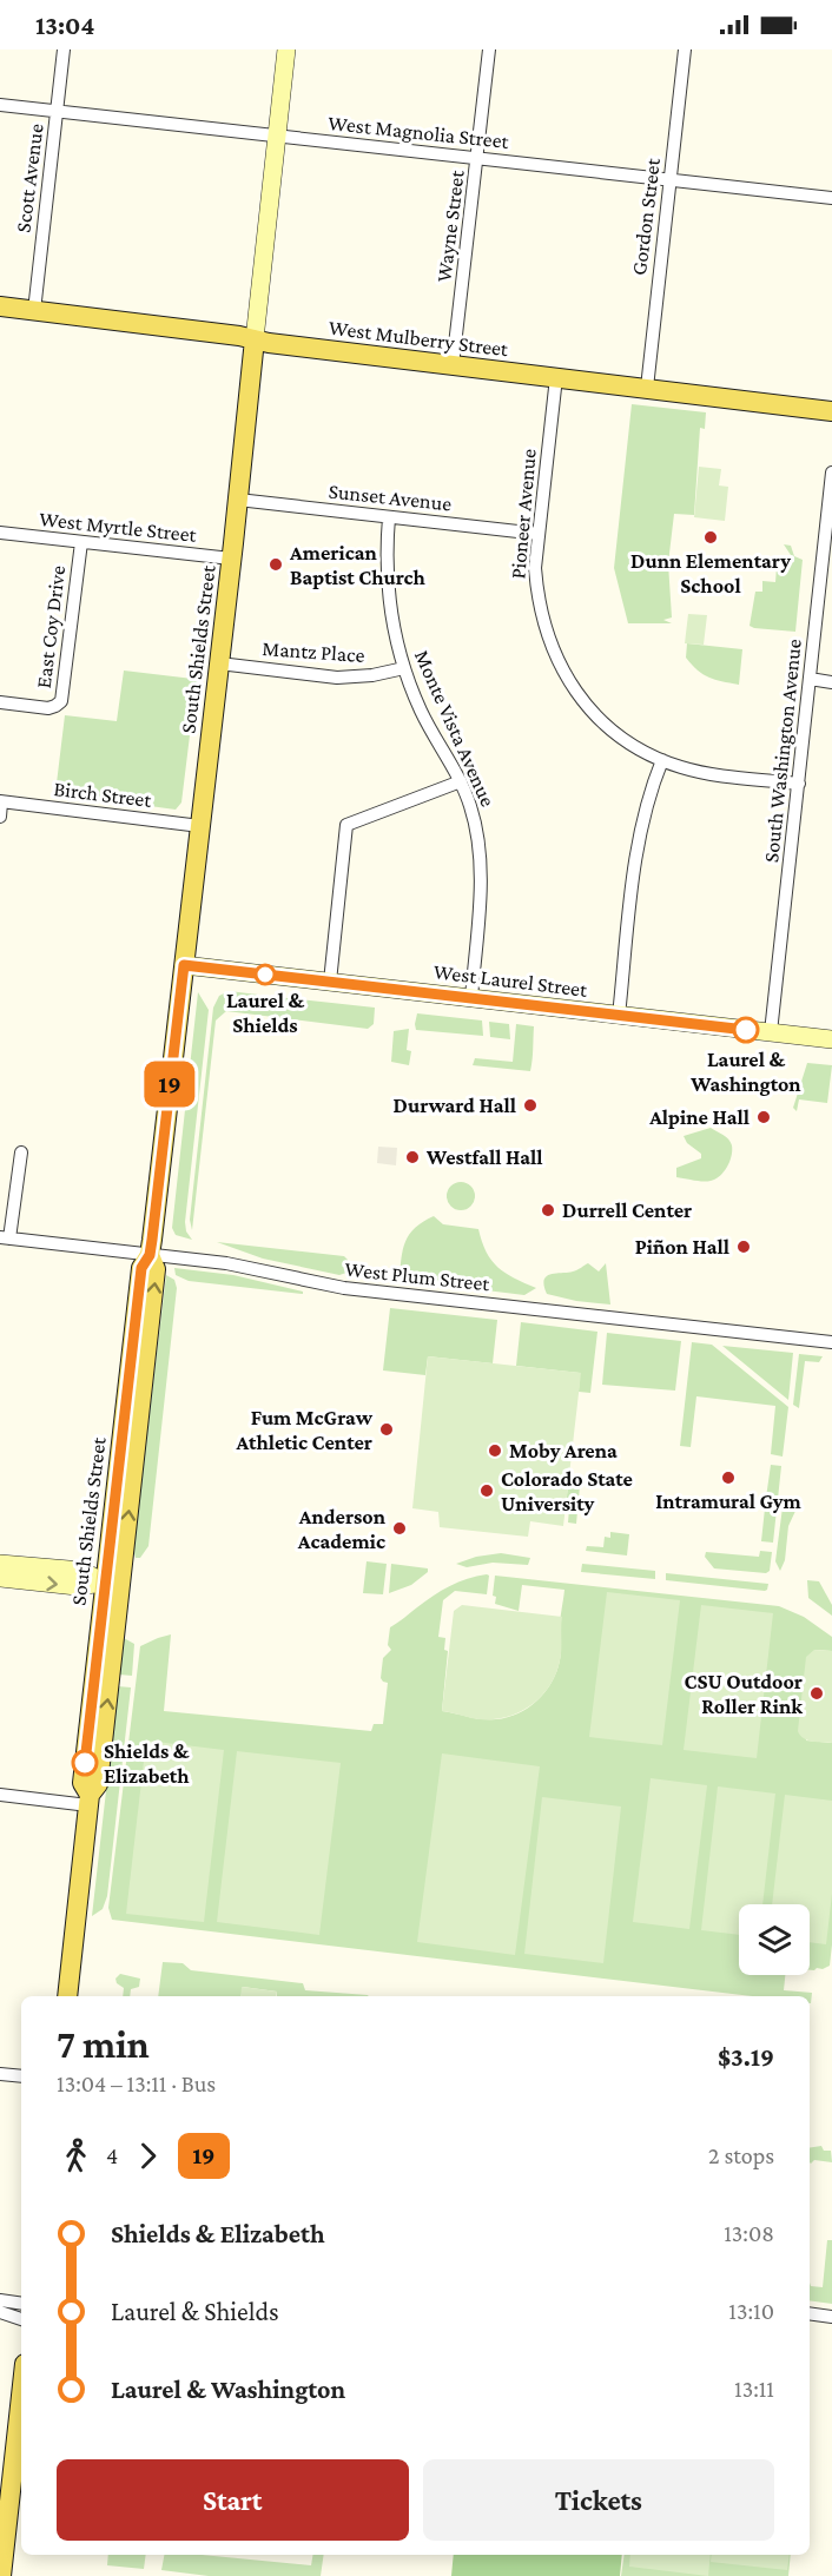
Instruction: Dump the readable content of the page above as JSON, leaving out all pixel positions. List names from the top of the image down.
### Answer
{
  "streets": {
    "main road": ["West Mulberry Street", "South Shields Street", "West Laurel Street"],
    "street": [
      "West Magnolia Street",
      "Scott Avenue",
      "Gordon Street",
      "Wayne Street",
      "Sunset Avenue",
      "Pioneer Avenue",
      "West Myrtle Street",
      "East Coy Drive",
      "Mantz Place",
      "Monte Vista Avenue",
      "South Washington Avenue",
      "Birch Street",
      "West Plum Street"
    ]
  },
  "crossings": [
    ["West Magnolia Street", "Scott Avenue"],
    ["West Magnolia Street", "Gordon Street"],
    ["West Magnolia Street", "Wayne Street"],
    ["West Magnolia Street", "South Shields Street"],
    ["Scott Avenue", "West Mulberry Street"],
    ["Gordon Street", "West Mulberry Street"],
    ["Wayne Street", "West Mulberry Street"],
    ["West Mulberry Street", "Pioneer Avenue"],
    ["West Mulberry Street", "South Shields Street"],
    ["Sunset Avenue", "Pioneer Avenue"],
    ["Sunset Avenue", "South Shields Street"],
    ["Sunset Avenue", "Monte Vista Avenue"],
    ["Pioneer Avenue", "South Washington Avenue"],
    ["West Myrtle Street", "East Coy Drive"],
    ["West Myrtle Street", "South Shields Street"],
    ["South Shields Street", "Mantz Place"],
    ["South Shields Street", "Birch Street"],
    ["South Shields Street", "West Laurel Street"],
    ["South Shields Street", "West Plum Street"],
    ["Mantz Place", "Monte Vista Avenue"],
    ["Monte Vista Avenue", "West Laurel Street"],
    ["South Washington Avenue", "West Laurel Street"]
  ],
  "places": [
    "Dunn Elementary School",
    "American Baptist Church",
    "Laurel & Shields",
    "Laurel & Washington",
    "Durward Hall",
    "Alpine Hall",
    "Westfall Hall",
    "Durrell Center",
    "Piñon Hall",
    "Fum McGraw Athletic Center",
    "Moby Arena",
    "Intramural Gym",
    "Colorado State University",
    "Anderson Academic",
    "CSU Outdoor Roller Rink",
    "Shields & Elizabeth"
  ],
  "lines": ["bus line 19"],
  "page": {
    "status": "13:04",
    "on_map": "19",
    "heading": ["7 min", "13:04 – 13:11 · Bus", "$3.19"],
    "legs": ["4", "19", "2 stops"],
    "list": [
      {
        "name": "Shields & Elizabeth",
        "value": "13:08"
      },
      {
        "name": "Laurel & Shields",
        "value": "13:10"
      },
      {
        "name": "Laurel & Washington",
        "value": "13:11"
      }
    ],
    "buttons": ["Start", "Tickets"]
  }
}
